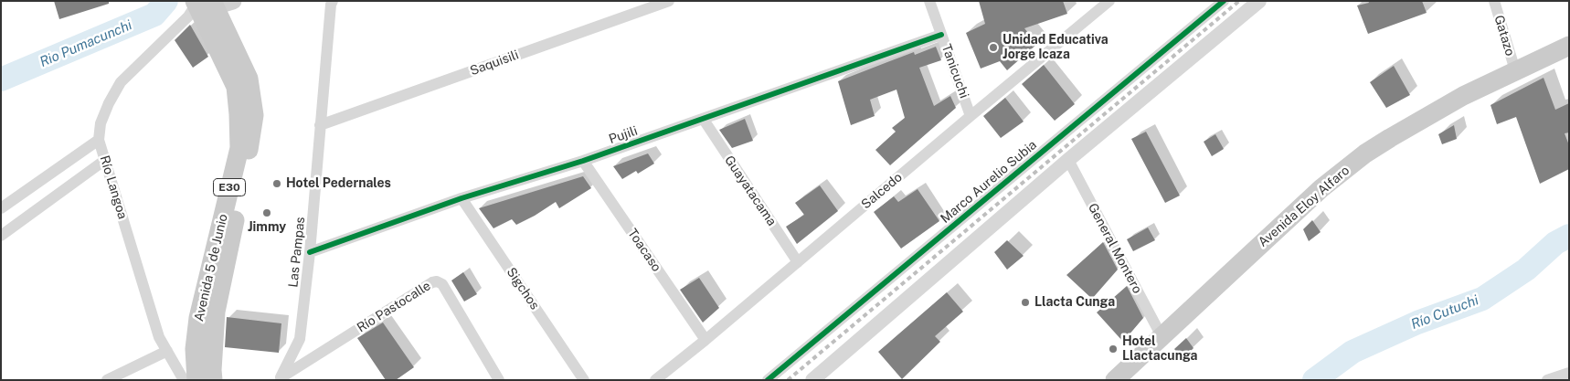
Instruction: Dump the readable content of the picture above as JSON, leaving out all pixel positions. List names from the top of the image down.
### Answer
{
  "streets": {
    "main road": ["E30", "Avenida Eloy Alfaro", "Avenida 5 de Junio"],
    "street": [
      "Gatazo",
      "Saquisili",
      "Tanicuchi",
      "Pujili",
      "Marco Aurelio Subia",
      "Río Langoa",
      "Guayatacama",
      "Salcedo",
      "General Montero",
      "Toacaso",
      "Las Pampas",
      "Sigchos",
      "Río Pastocalle"
    ]
  },
  "crossings": [
    ["Gatazo", "Avenida Eloy Alfaro"],
    ["Saquisili", "Las Pampas"],
    ["Tanicuchi", "Pujili"],
    ["Tanicuchi", "Salcedo"],
    ["Pujili", "Guayatacama"],
    ["Pujili", "Toacaso"],
    ["Pujili", "Las Pampas"],
    ["Pujili", "Sigchos"],
    ["Río Langoa", "Avenida 5 de Junio"],
    ["Guayatacama", "Salcedo"],
    ["Salcedo", "Toacaso"],
    ["Avenida Eloy Alfaro", "General Montero"],
    ["Las Pampas", "Río Pastocalle"]
  ],
  "water": ["Rio Pumacunchi", "Río Cutuchi"],
  "places": [
    "Unidad Educativa Jorge Icaza",
    "Hotel Pedernales",
    "Jimmy",
    "Llacta Cunga",
    "Hotel Llactacunga"
  ]
}
